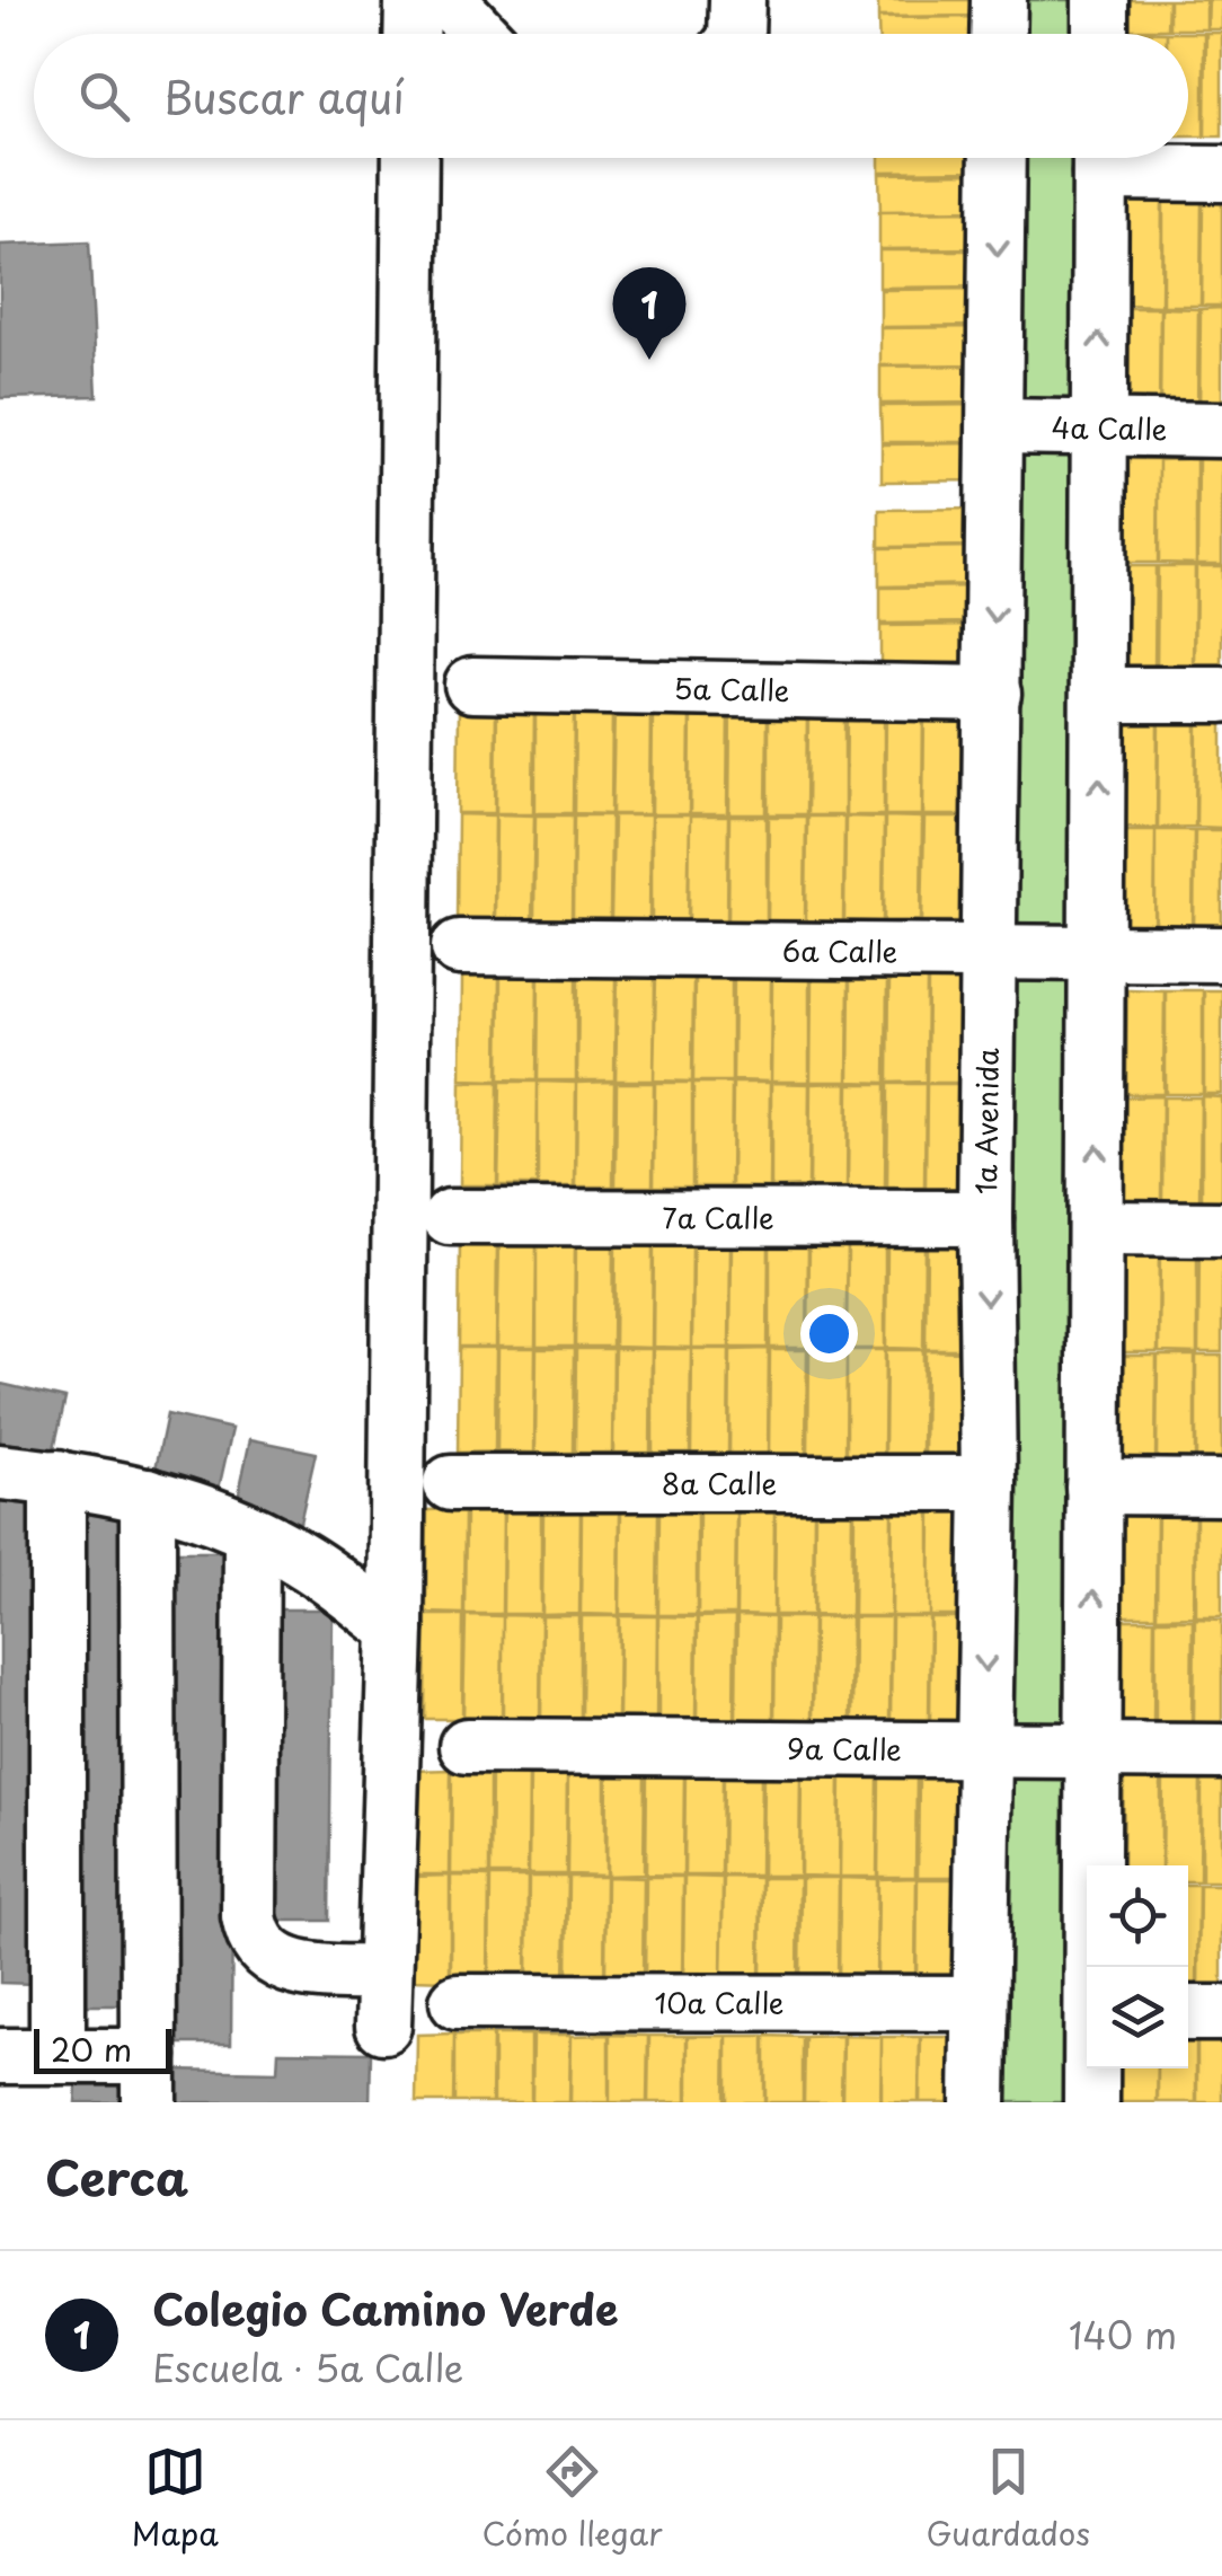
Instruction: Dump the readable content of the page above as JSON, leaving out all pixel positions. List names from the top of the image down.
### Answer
{
  "streets": {
    "street": [
      "4a Calle",
      "5a Calle",
      "6a Calle",
      "1a Avenida",
      "7a Calle",
      "8a Calle",
      "9a Calle",
      "10a Calle"
    ]
  },
  "crossings": [
    ["4a Calle", "1a Avenida"],
    ["5a Calle", "1a Avenida"],
    ["6a Calle", "1a Avenida"],
    ["1a Avenida", "7a Calle"],
    ["1a Avenida", "8a Calle"],
    ["1a Avenida", "9a Calle"],
    ["1a Avenida", "10a Calle"]
  ],
  "scale_bar": "20 m",
  "page": {
    "search": "Buscar aquí",
    "pins": "1",
    "scale": "20 m",
    "heading": "Cerca",
    "list": [
      {
        "mark": "1",
        "name": "Colegio Camino Verde",
        "note": "Escuela · 5a Calle",
        "value": "140 m"
      }
    ],
    "nav": ["Mapa", "Cómo llegar", "Guardados"]
  }
}
